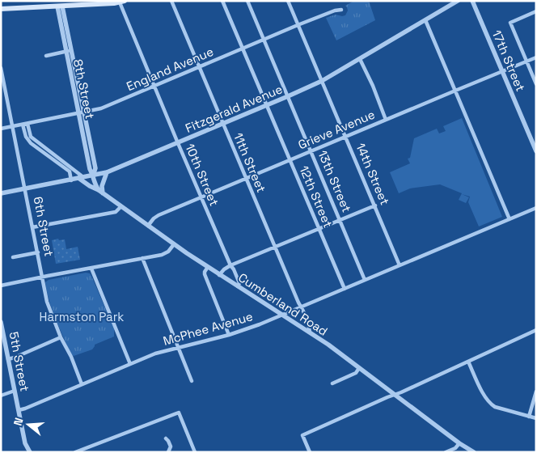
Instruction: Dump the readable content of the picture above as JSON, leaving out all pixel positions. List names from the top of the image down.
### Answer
{
  "streets": {
    "street": [
      "17th Street",
      "England Avenue",
      "8th Street",
      "Fitzgerald Avenue",
      "Grieve Avenue",
      "11th Street",
      "14th Street",
      "10th Street",
      "13th Street",
      "12th Street",
      "6th Street",
      "Cumberland Road",
      "McPhee Avenue",
      "5th Street"
    ]
  },
  "crossings": [
    ["17th Street", "Grieve Avenue"],
    ["England Avenue", "8th Street"],
    ["England Avenue", "11th Street"],
    ["England Avenue", "14th Street"],
    ["England Avenue", "10th Street"],
    ["England Avenue", "13th Street"],
    ["England Avenue", "12th Street"],
    ["England Avenue", "6th Street"],
    ["England Avenue", "Cumberland Road"],
    ["8th Street", "Fitzgerald Avenue"],
    ["8th Street", "Cumberland Road"],
    ["Fitzgerald Avenue", "11th Street"],
    ["Fitzgerald Avenue", "14th Street"],
    ["Fitzgerald Avenue", "10th Street"],
    ["Fitzgerald Avenue", "13th Street"],
    ["Fitzgerald Avenue", "12th Street"],
    ["Fitzgerald Avenue", "6th Street"],
    ["Fitzgerald Avenue", "Cumberland Road"],
    ["Grieve Avenue", "11th Street"],
    ["Grieve Avenue", "14th Street"],
    ["Grieve Avenue", "10th Street"],
    ["Grieve Avenue", "13th Street"],
    ["Grieve Avenue", "12th Street"],
    ["Grieve Avenue", "Cumberland Road"],
    ["11th Street", "Cumberland Road"],
    ["11th Street", "McPhee Avenue"],
    ["14th Street", "McPhee Avenue"],
    ["10th Street", "Cumberland Road"],
    ["13th Street", "McPhee Avenue"],
    ["12th Street", "McPhee Avenue"],
    ["6th Street", "McPhee Avenue"],
    ["Cumberland Road", "McPhee Avenue"],
    ["McPhee Avenue", "5th Street"]
  ],
  "parks": ["Harmston Park"],
  "north": "left"
}
